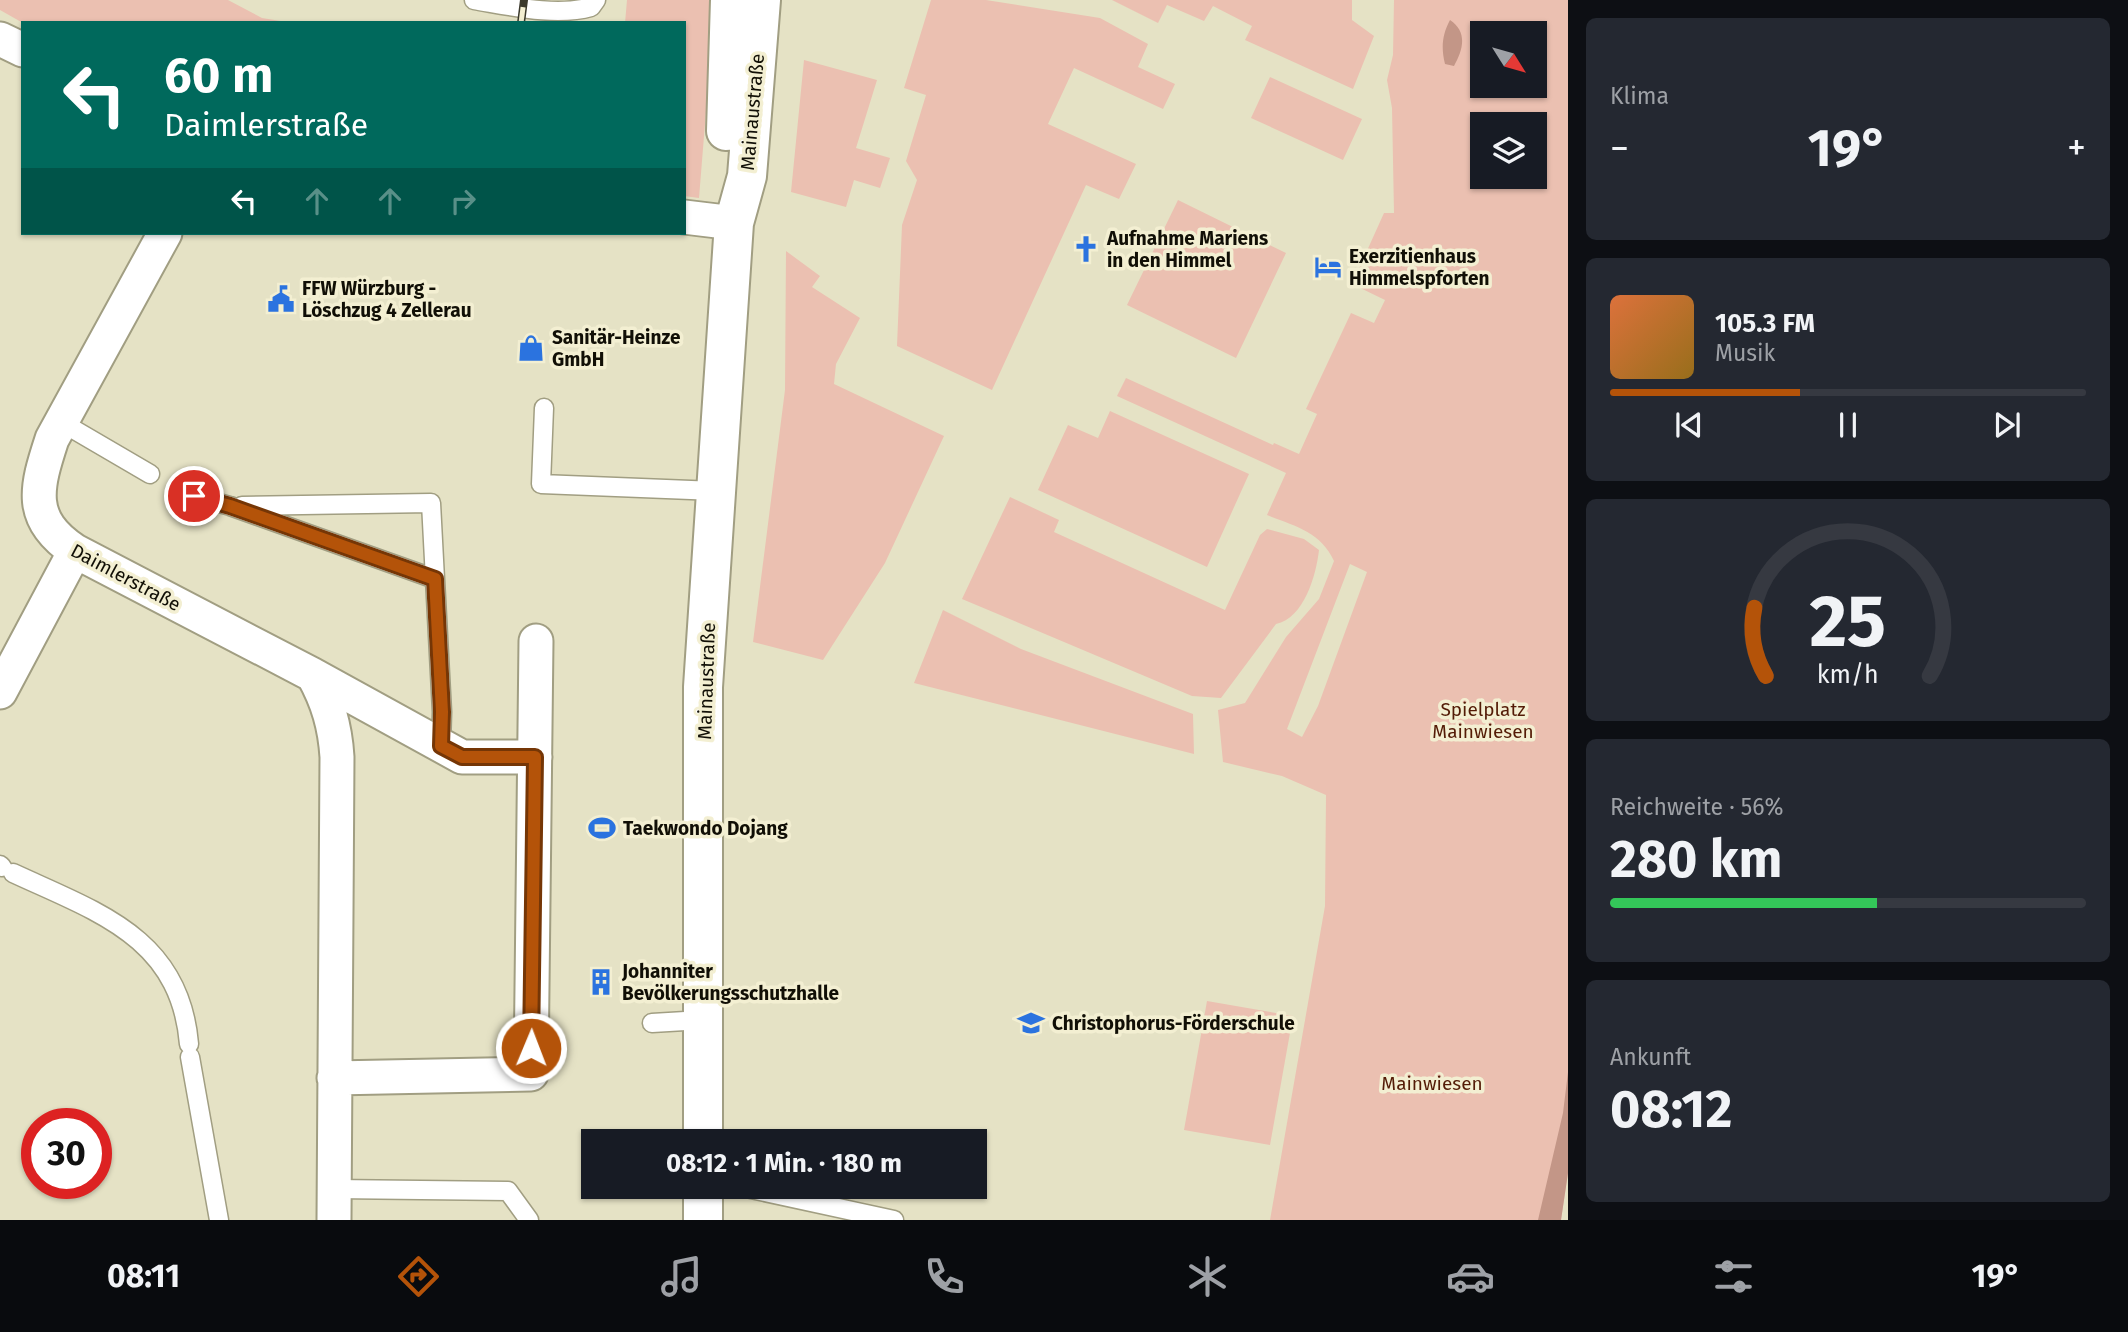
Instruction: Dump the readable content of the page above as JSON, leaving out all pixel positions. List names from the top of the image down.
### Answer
{
  "streets": {
    "main road": ["Mainaustraße"],
    "street": ["Daimlerstraße"]
  },
  "parks": ["Spielplatz Mainwiesen", "Mainwiesen"],
  "places": {
    "church": ["Aufnahme Mariens in den Himmel"],
    "hotel": ["Exerzitienhaus Himmelspforten"],
    "public building": ["FFW Würzburg - Löschzug 4 Zellerau"],
    "shop": ["Sanitär-Heinze GmbH"],
    "sports": ["Taekwondo Dojang"],
    "building": ["Johanniter Bevölkerungsschutzhalle"],
    "school or university": ["Christophorus-Förderschule"]
  },
  "north": "bottom right",
  "page": {
    "tile": [
      "Klima",
      ["Reichweite · 56%", "280 km"],
      ["Ankunft", "08:12"]
    ],
    "turn": ["60 m", "Daimlerstraße"],
    "heat": ["−", "19°", "+"],
    "song": ["105.3 FM", "Musik"],
    "limit": "30",
    "trip": "08:12 · 1 Min. · 180 m",
    "tabs": ["08:11", "19°"],
    "gauge": ["25", "km/h"]
  }
}
